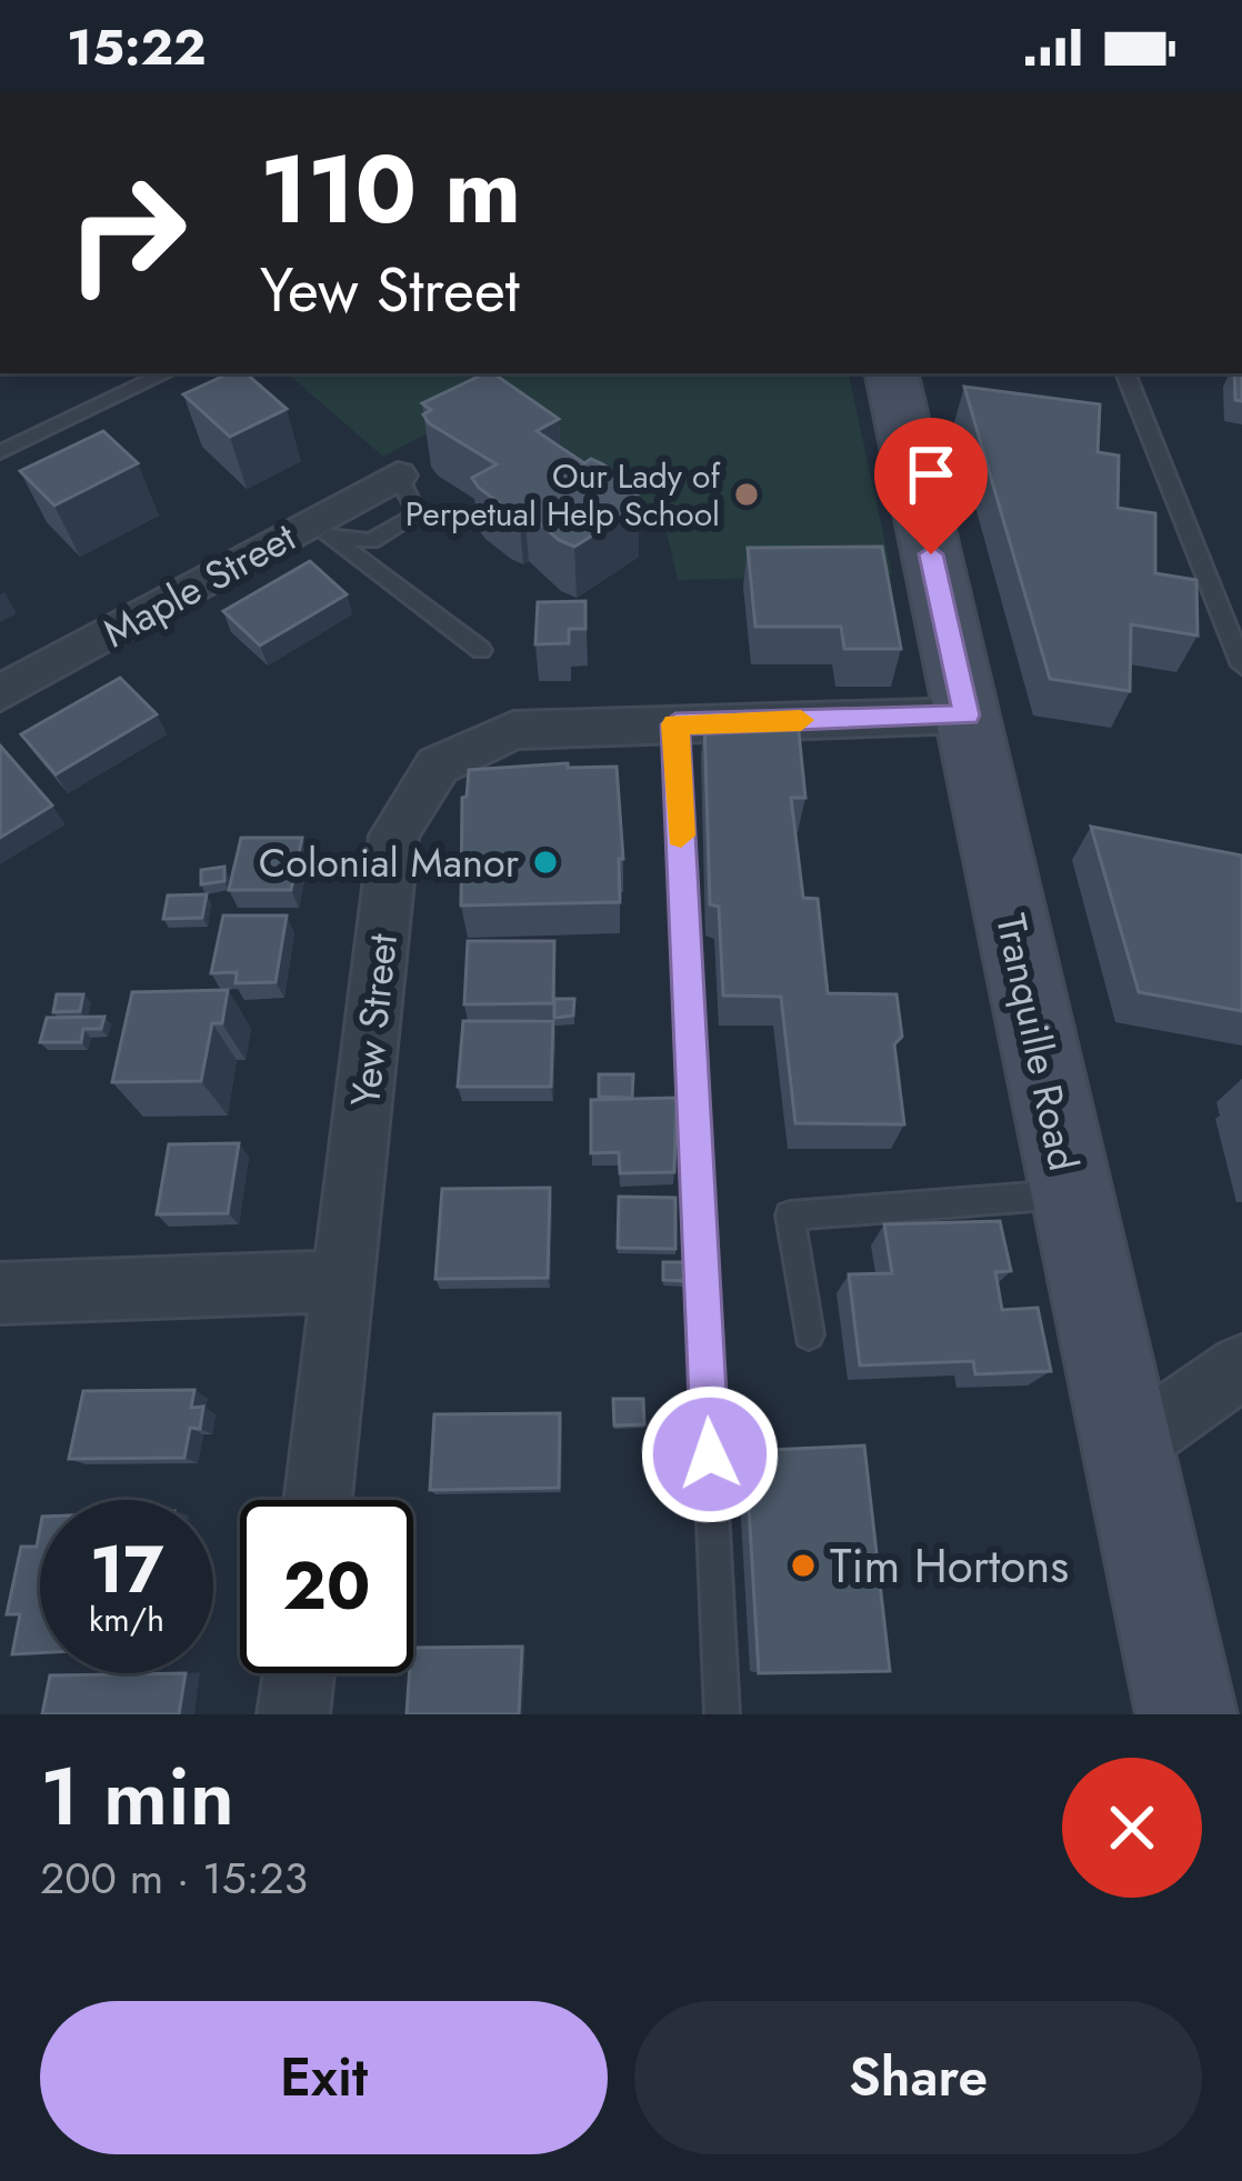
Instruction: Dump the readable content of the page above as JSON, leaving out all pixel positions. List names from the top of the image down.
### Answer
{
  "streets": {
    "main road": ["Tranquille Road"],
    "street": ["Maple Street", "Yew Street"]
  },
  "crossings": [
    ["Yew Street", "Tranquille Road"]
  ],
  "places": ["Our Lady of Perpetual Help School", "Colonial Manor", "Tim Hortons"],
  "page": {
    "status": "15:22",
    "turn": ["110 m", "Yew Street"],
    "speed": "17 km/h",
    "limit": "20",
    "heading": ["1 min", "200 m · 15:23"],
    "buttons": ["Exit", "Share"]
  }
}
